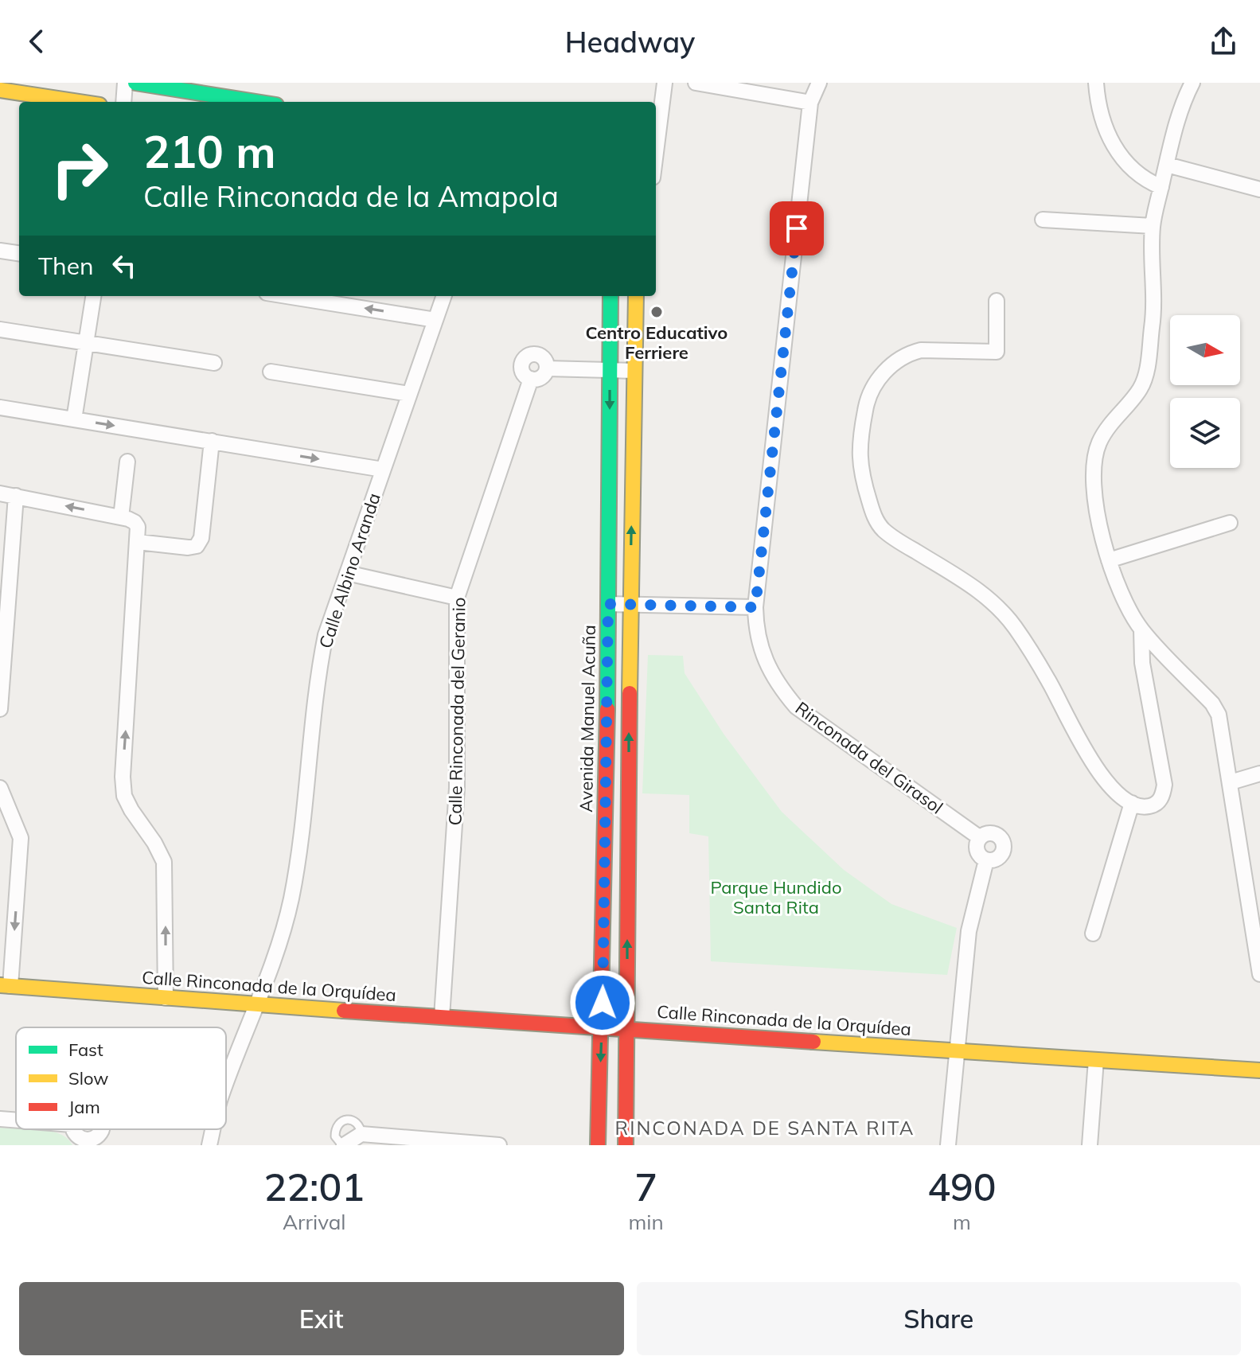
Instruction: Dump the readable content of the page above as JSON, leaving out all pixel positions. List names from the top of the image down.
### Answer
{
  "streets": {
    "street": [
      "Calle Albino Aranda",
      "Calle Rinconada del Geranio",
      "Avenida Manuel Acuña",
      "Rinconada del Girasol",
      "Calle Rinconada de la Orquídea"
    ]
  },
  "crossings": [
    ["Calle Albino Aranda", "Calle Rinconada de la Orquídea"],
    ["Calle Rinconada del Geranio", "Calle Rinconada de la Orquídea"],
    ["Avenida Manuel Acuña", "Calle Rinconada de la Orquídea"]
  ],
  "districts": ["RINCONADA DE SANTA RITA"],
  "parks": ["Parque Hundido Santa Rita"],
  "places": ["Centro Educativo Ferriere"],
  "legend": ["Fast", "Slow", "Jam"],
  "north": "right",
  "page": {
    "header": "Headway",
    "turn": ["210 m", "Calle Rinconada de la Amapola"],
    "then": "Then",
    "eta": [
      "22:01",
      "Arrival",
      "7",
      "min",
      "490",
      "m"
    ],
    "buttons": ["Exit", "Share"]
  }
}
